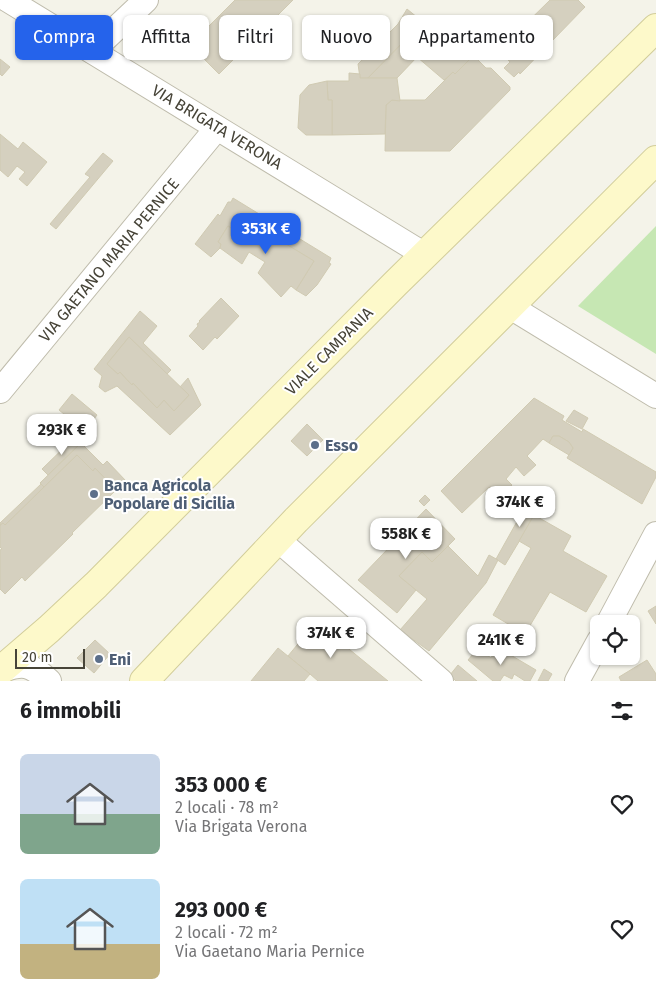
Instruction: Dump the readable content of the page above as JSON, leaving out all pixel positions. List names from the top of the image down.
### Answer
{
  "streets": {
    "street": ["VIA BRIGATA VERONA", "VIA GAETANO MARIA PERNICE", "VIALE CAMPANIA"]
  },
  "crossings": [
    ["VIA BRIGATA VERONA", "VIA GAETANO MARIA PERNICE"],
    ["VIA BRIGATA VERONA", "VIALE CAMPANIA"]
  ],
  "places": ["Esso", "Banca Agricola Popolare di Sicilia", "Eni"],
  "scale_bar": "20 m",
  "page": {
    "chip": [
      "Compra",
      "Affitta",
      "Filtri",
      "Nuovo",
      "Appartamento"
    ],
    "price": [
      "353K €",
      "293K €",
      "374K €",
      "558K €",
      "374K €",
      "241K €"
    ],
    "scale": "20 m",
    "heading": "6 immobili",
    "list": [
      {
        "name": "353 000 €",
        "note": "2 locali · 78 m² · Via Brigata Verona"
      },
      {
        "name": "293 000 €",
        "note": "2 locali · 72 m² · Via Gaetano Maria Pernice"
      }
    ]
  }
}
